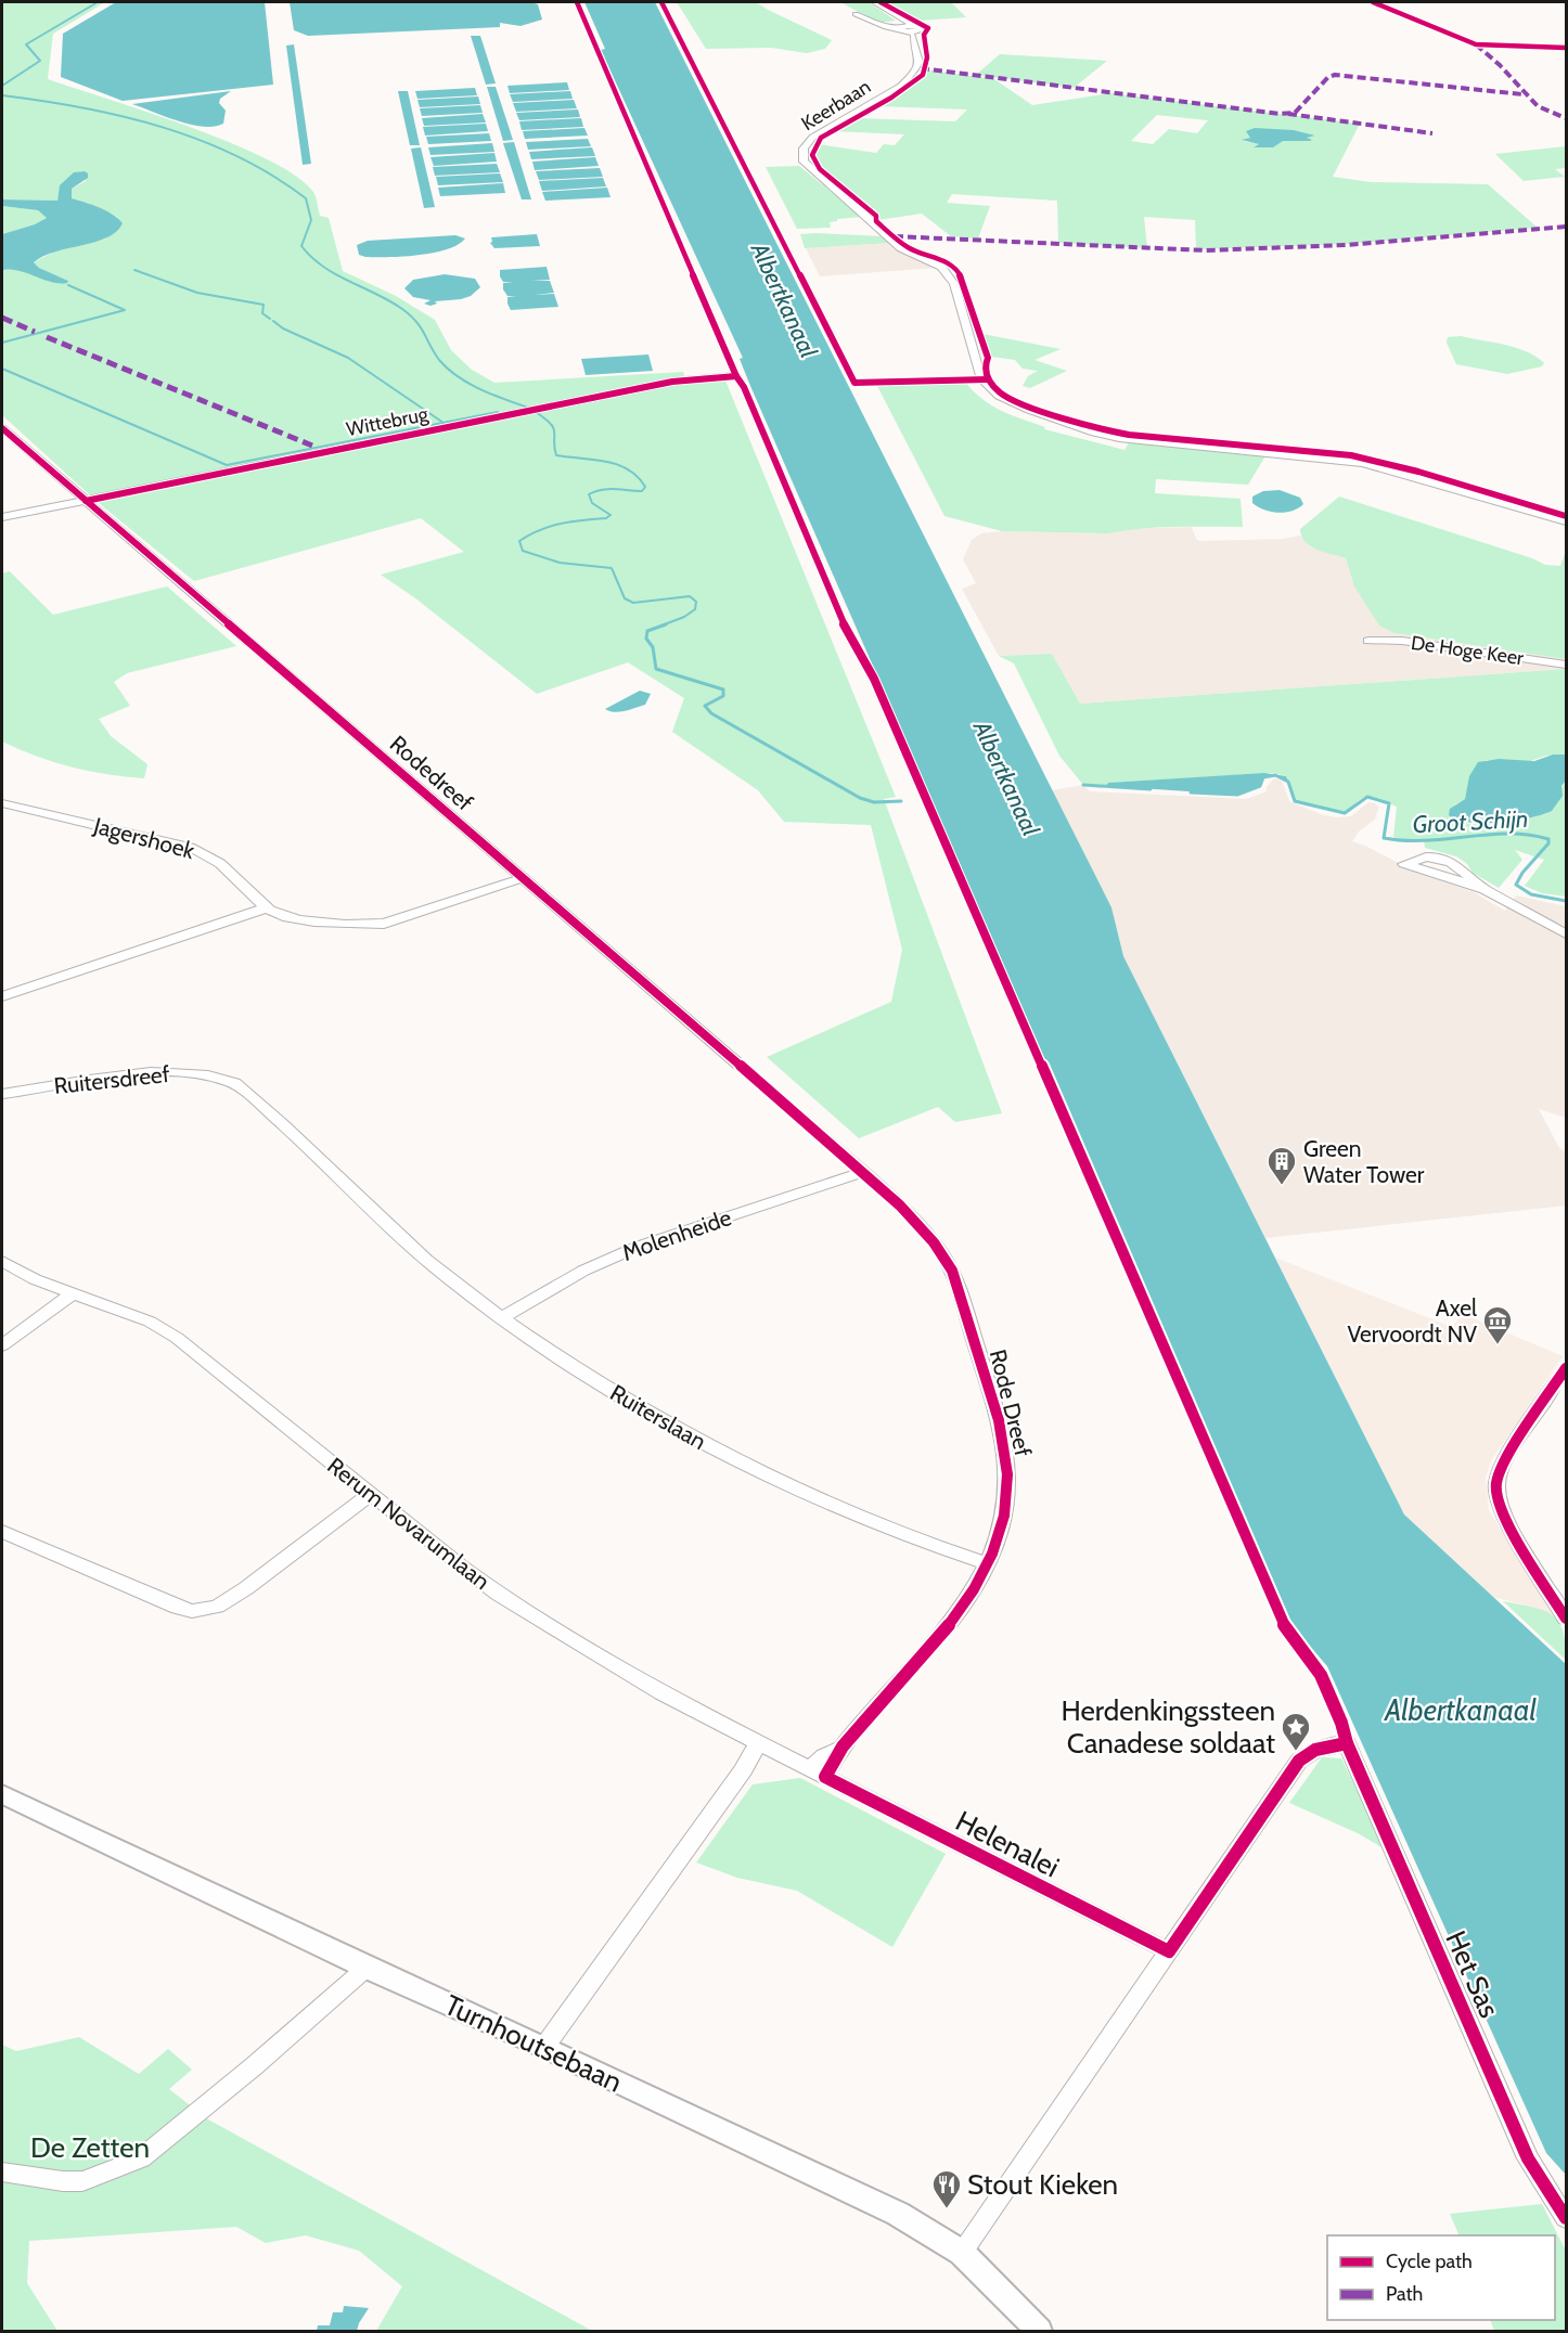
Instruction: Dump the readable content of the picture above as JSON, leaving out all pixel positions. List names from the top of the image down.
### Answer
{
  "streets": {
    "main road": ["Turnhoutsebaan"],
    "street": [
      "Keerbaan",
      "Wittebrug",
      "De Hoge Keer",
      "Rodedreef",
      "Jagershoek",
      "Ruitersdreef",
      "Molenheide",
      "Rode Dreef",
      "Ruiterslaan",
      "Rerum Novarumlaan",
      "Helenalei",
      "Het Sas"
    ]
  },
  "crossings": [
    ["Wittebrug", "Rodedreef"],
    ["Rodedreef", "Jagershoek"],
    ["Rodedreef", "Rode Dreef"],
    ["Ruitersdreef", "Ruiterslaan"],
    ["Molenheide", "Rode Dreef"],
    ["Molenheide", "Ruiterslaan"],
    ["Rode Dreef", "Ruiterslaan"],
    ["Rode Dreef", "Rerum Novarumlaan"],
    ["Rode Dreef", "Helenalei"],
    ["Rerum Novarumlaan", "Helenalei"],
    ["Helenalei", "Het Sas"]
  ],
  "water": ["Albertkanaal", "Groot Schijn"],
  "parks": ["De Zetten"],
  "places": {
    "building": ["Green Water Tower"],
    "museum": ["Axel Vervoordt NV"],
    "place": ["Herdenkingssteen Canadese soldaat"],
    "restaurant": ["Stout Kieken"]
  },
  "legend": ["Cycle path", "Path"]
}
